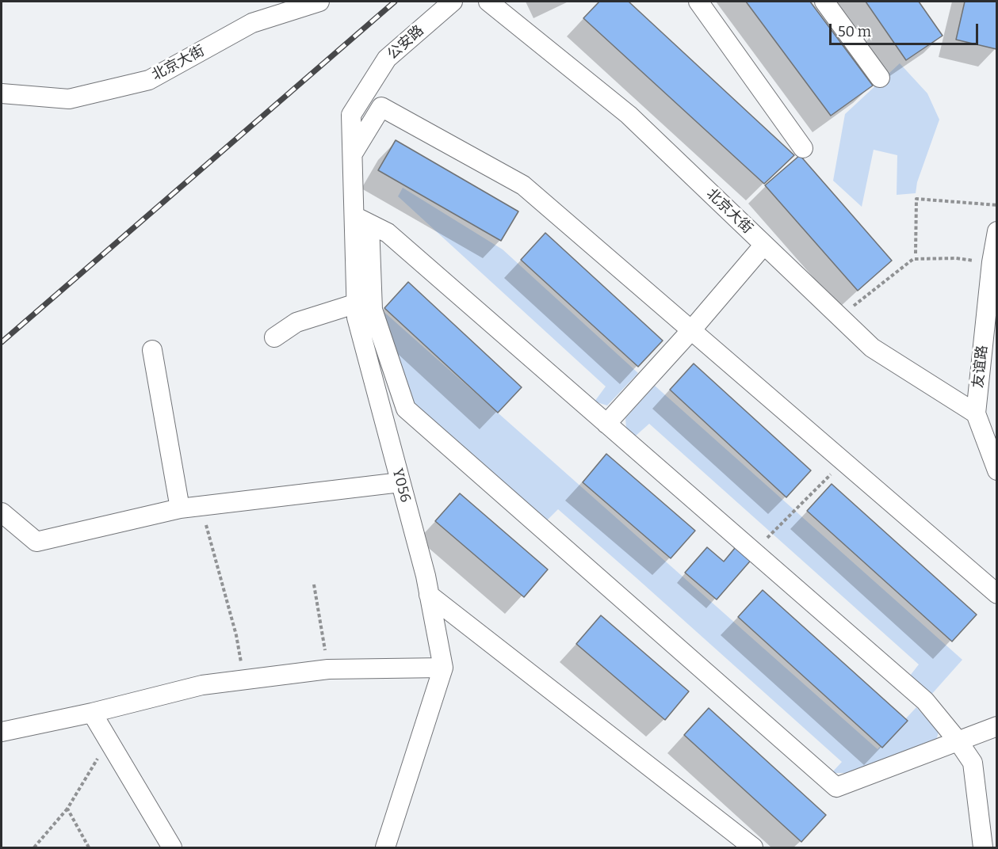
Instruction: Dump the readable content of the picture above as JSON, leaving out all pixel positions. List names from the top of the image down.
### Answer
{
  "streets": {
    "street": [
      "公安路",
      "北京大街",
      "友谊路",
      "Y056"
    ]
  },
  "crossings": [
    ["公安路", "Y056"],
    ["北京大街", "友谊路"]
  ],
  "scale_bar": "50 m"
}
